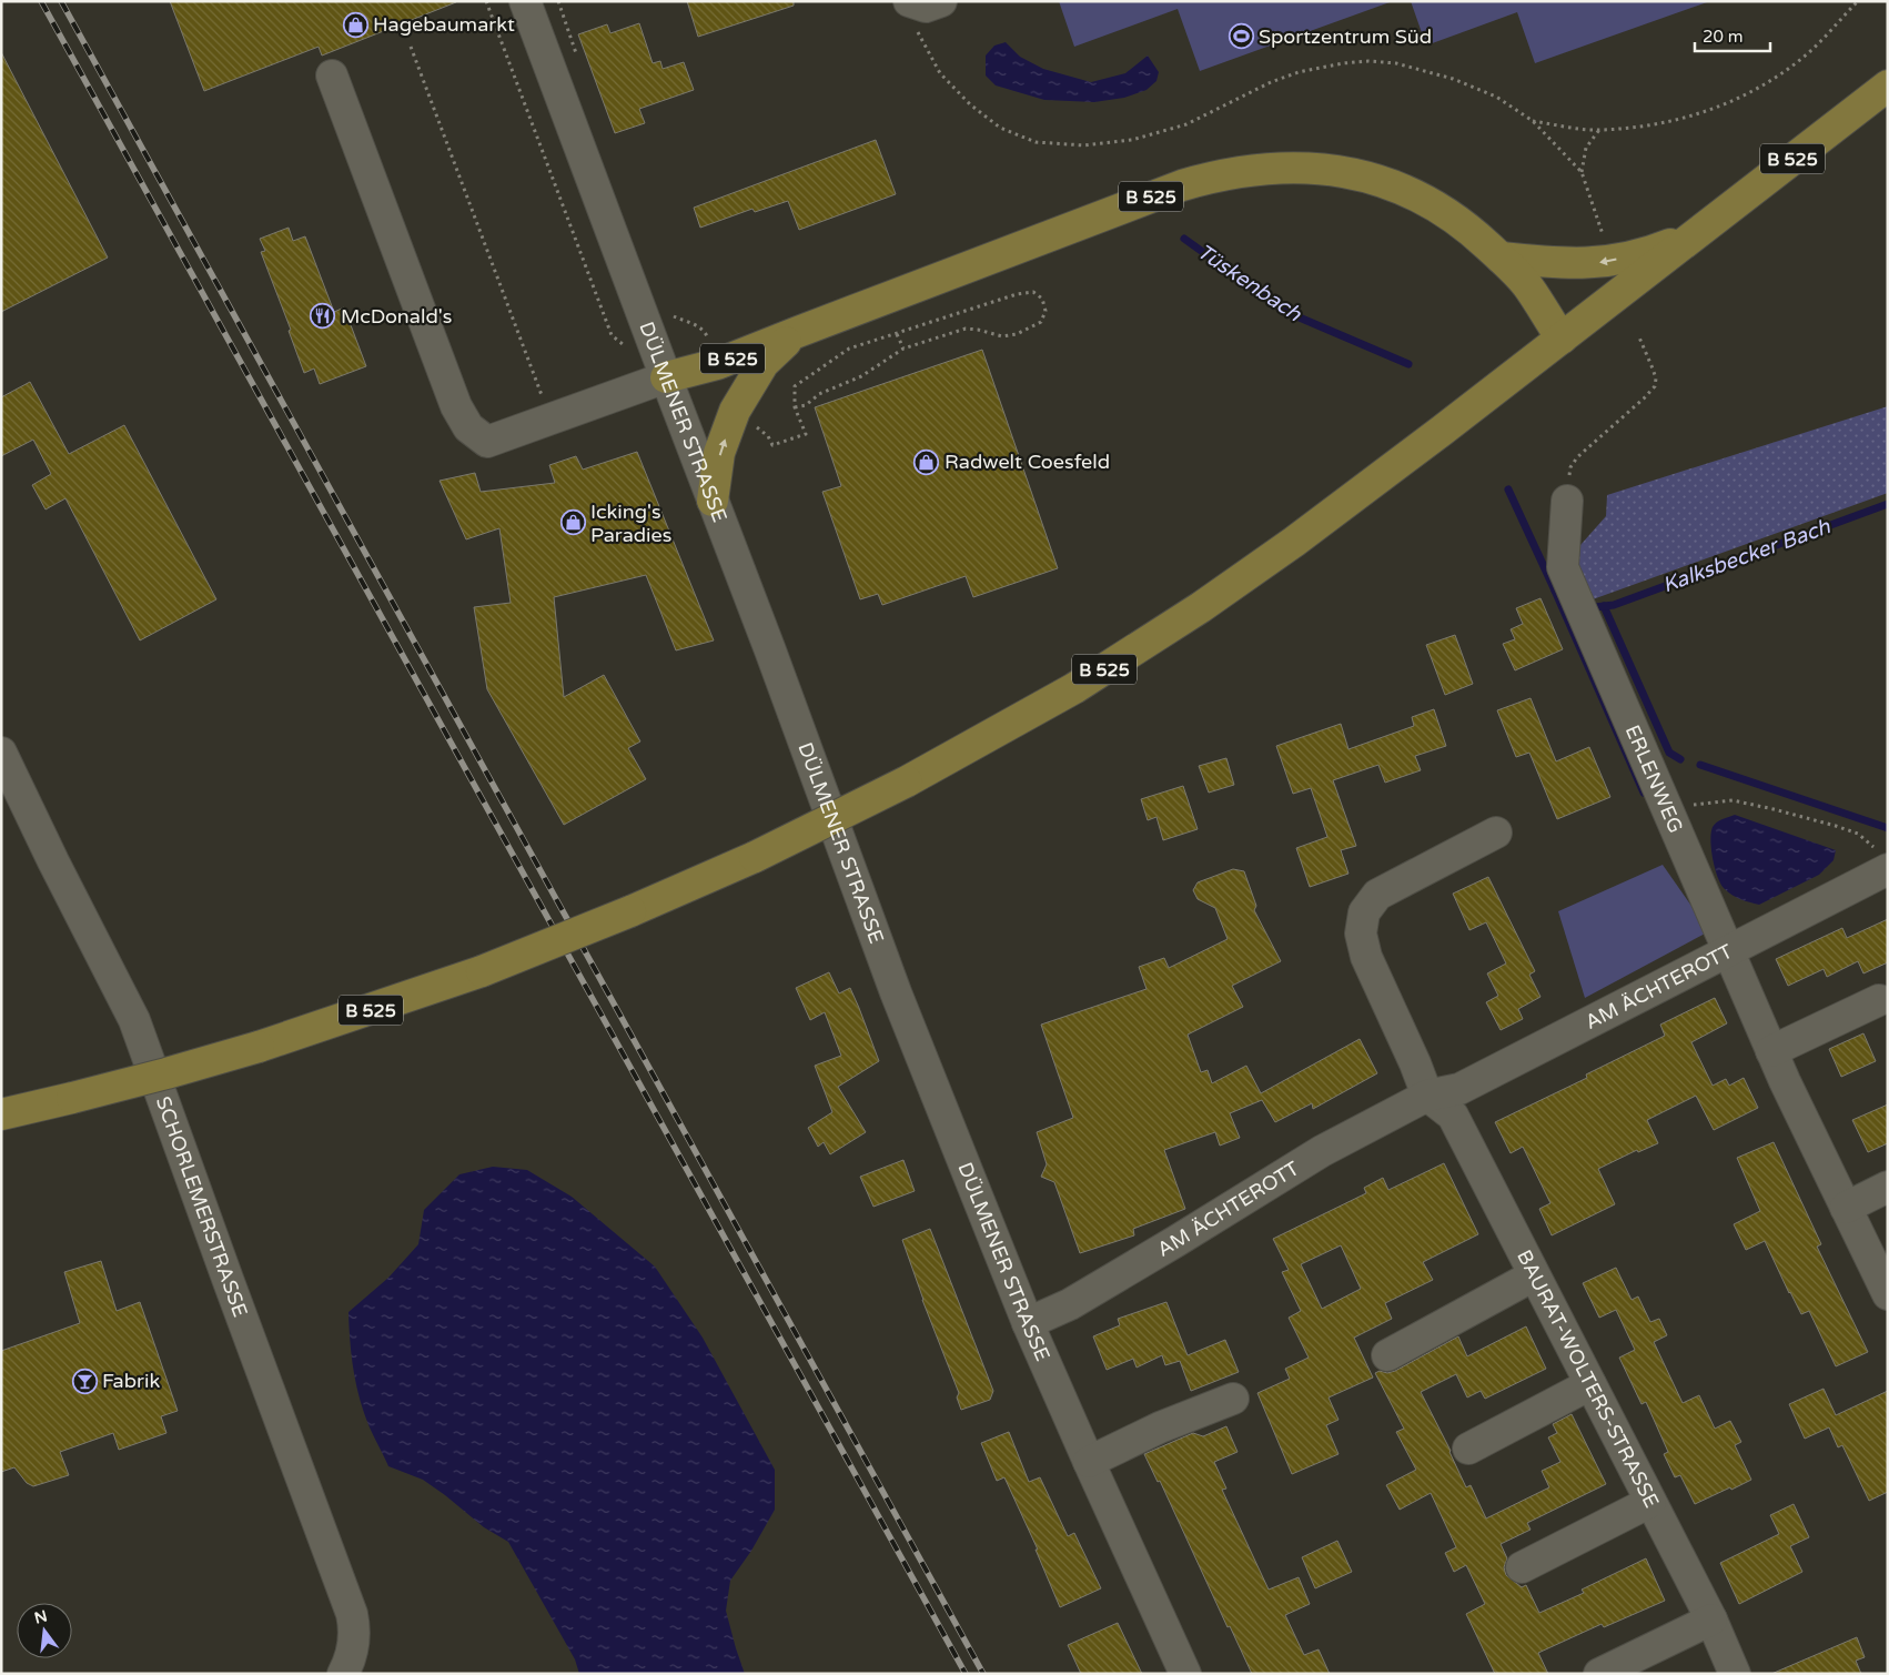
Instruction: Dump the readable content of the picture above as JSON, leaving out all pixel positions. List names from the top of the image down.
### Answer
{
  "streets": {
    "main road": ["B 525"],
    "street": [
      "DÜLMENER STRASSE",
      "ERLENWEG",
      "AM ÄCHTEROTT",
      "SCHORLEMERSTRASSE",
      "BAURAT-WOLTERS-STRASSE"
    ]
  },
  "crossings": [
    ["B 525", "DÜLMENER STRASSE"],
    ["DÜLMENER STRASSE", "AM ÄCHTEROTT"],
    ["ERLENWEG", "AM ÄCHTEROTT"],
    ["AM ÄCHTEROTT", "BAURAT-WOLTERS-STRASSE"]
  ],
  "water": ["Tüskenbach", "Kalksbecker Bach"],
  "places": {
    "shop": ["Hagebaumarkt", "Radwelt Coesfeld", "Icking's Paradies"],
    "sports": ["Sportzentrum Süd"],
    "restaurant": ["McDonald's"],
    "bar": ["Fabrik"]
  },
  "scale_bar": "20 m",
  "north": "top"
}
